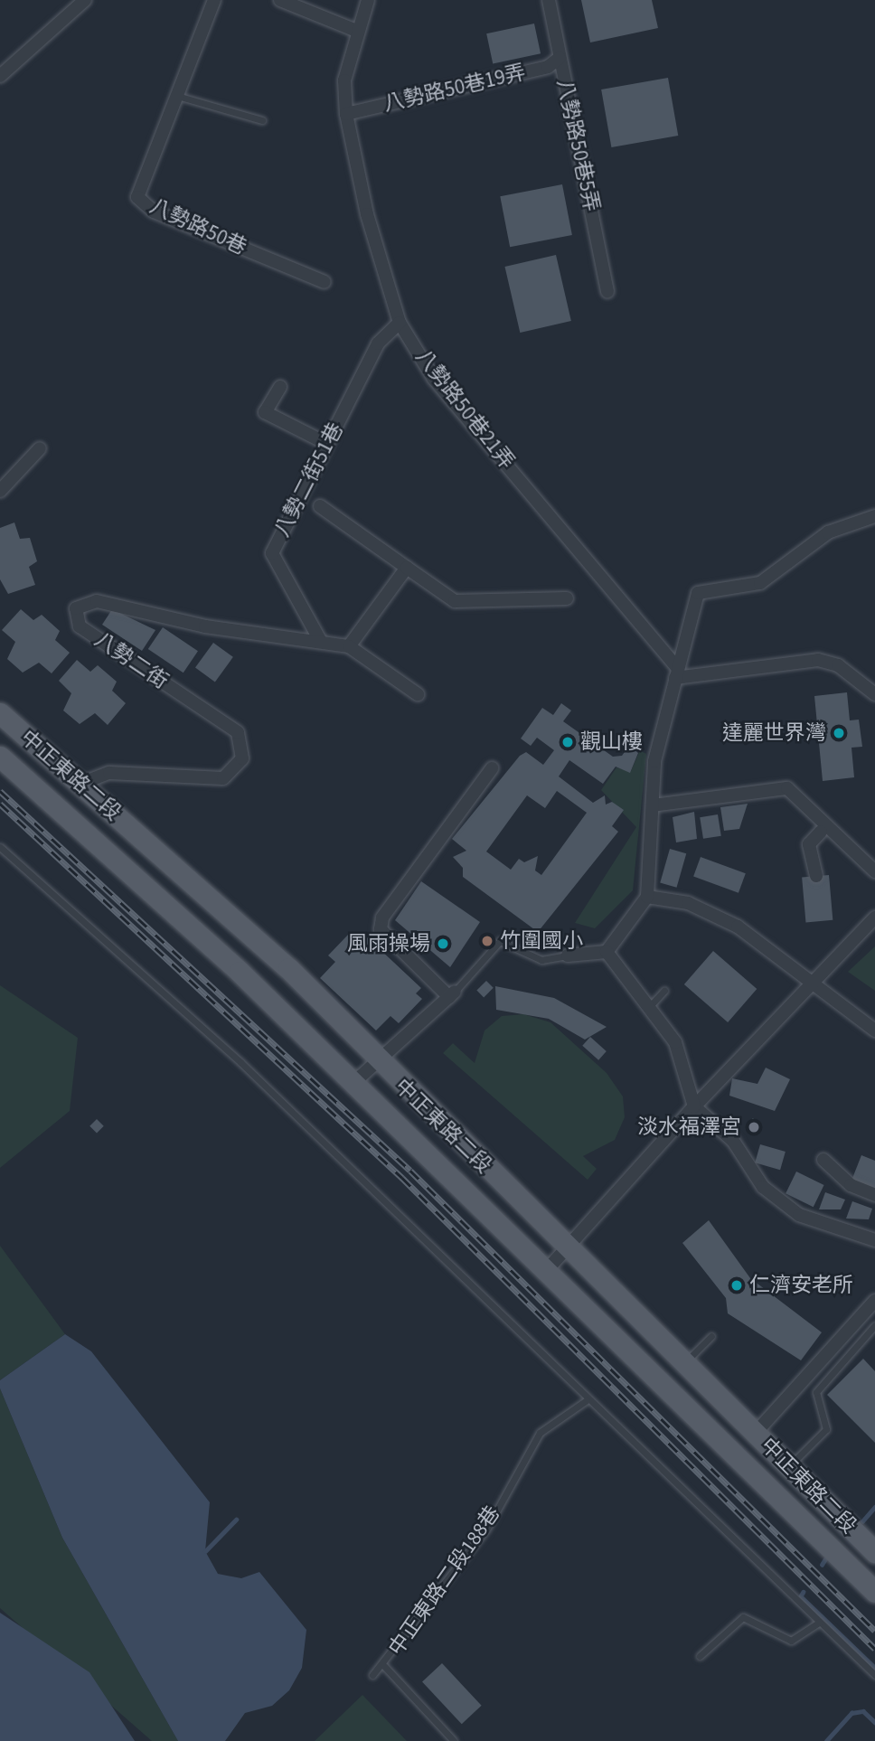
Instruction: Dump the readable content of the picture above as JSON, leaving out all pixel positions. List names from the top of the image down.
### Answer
{
  "streets": {
    "main road": ["中正東路二段"],
    "street": [
      "八勢路50巷19弄",
      "八勢路50巷5弄",
      "八勢路50巷",
      "八勢路50巷21弄",
      "八勢二街51巷",
      "八勢二街"
    ],
    "lane": ["中正東路二段188巷"]
  },
  "crossings": [
    ["八勢路50巷19弄", "八勢路50巷5弄"],
    ["八勢路50巷19弄", "八勢路50巷21弄"],
    ["八勢路50巷21弄", "八勢二街51巷"],
    ["八勢二街51巷", "八勢二街"],
    ["八勢二街", "中正東路二段"]
  ],
  "places": [
    "達麗世界灣",
    "觀山樓",
    "竹圍國小",
    "風雨操場",
    "淡水福澤宮",
    "仁濟安老所"
  ]
}
